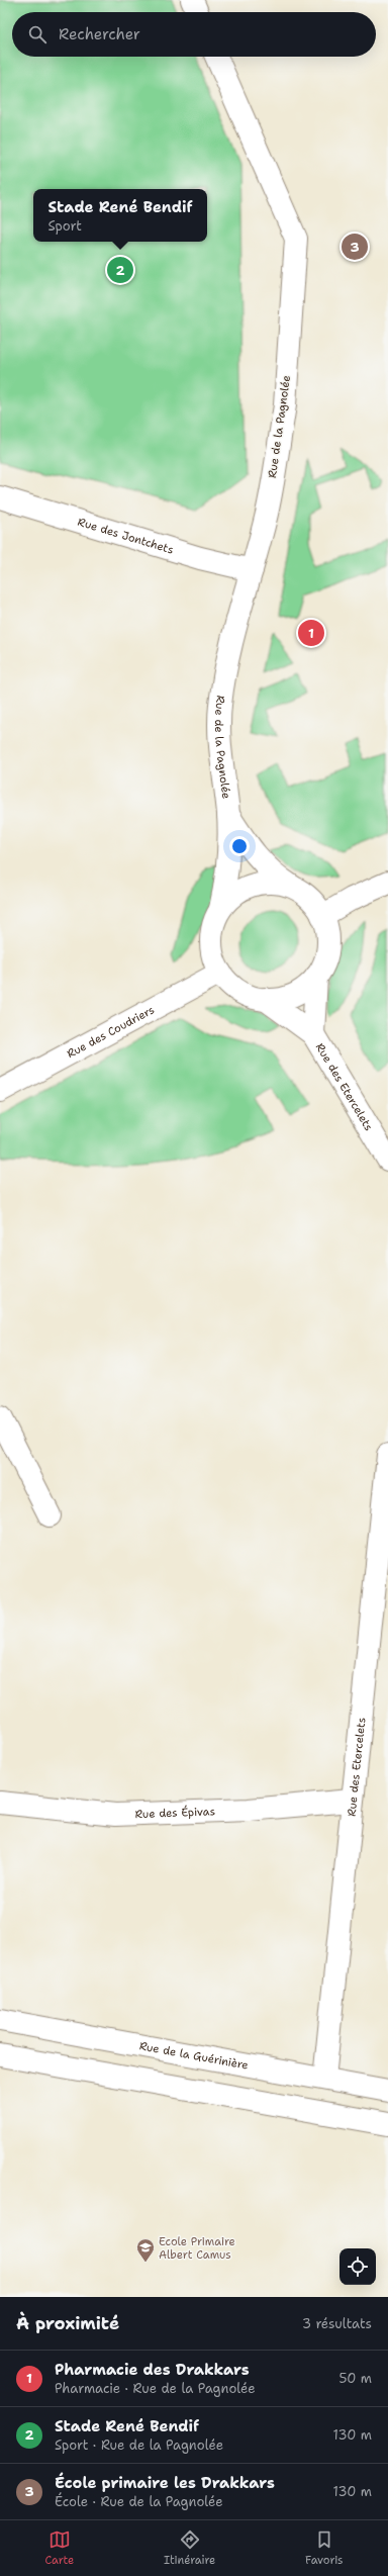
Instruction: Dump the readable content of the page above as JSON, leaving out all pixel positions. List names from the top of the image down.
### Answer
{
  "streets": {
    "street": [
      "Rue de la Pagnolée",
      "Rue des Jontchets",
      "Rue des Coudriers",
      "Rue des Etercelets",
      "Rue des Épivas",
      "Rue de la Guérinière"
    ]
  },
  "crossings": [
    ["Rue de la Pagnolée", "Rue des Jontchets"],
    ["Rue de la Pagnolée", "Rue des Coudriers"],
    ["Rue de la Pagnolée", "Rue des Etercelets"],
    ["Rue des Coudriers", "Rue des Etercelets"],
    ["Rue des Etercelets", "Rue des Épivas"],
    ["Rue des Etercelets", "Rue de la Guérinière"]
  ],
  "places": {
    "school or university": ["Ecole Primaire Albert Camus"]
  },
  "page": {
    "search": "Rechercher",
    "popup": ["Stade René Bendif", "Sport"],
    "pins": ["3", "2", "1"],
    "heading": ["À proximité", "3 résultats"],
    "list": [
      {
        "mark": "1",
        "name": "Pharmacie des Drakkars",
        "note": "Pharmacie · Rue de la Pagnolée",
        "value": "50 m"
      },
      {
        "mark": "2",
        "name": "Stade René Bendif",
        "note": "Sport · Rue de la Pagnolée",
        "value": "130 m"
      },
      {
        "mark": "3",
        "name": "École primaire les Drakkars",
        "note": "École · Rue de la Pagnolée",
        "value": "130 m"
      }
    ],
    "nav": ["Carte", "Itinéraire", "Favoris"]
  }
}
